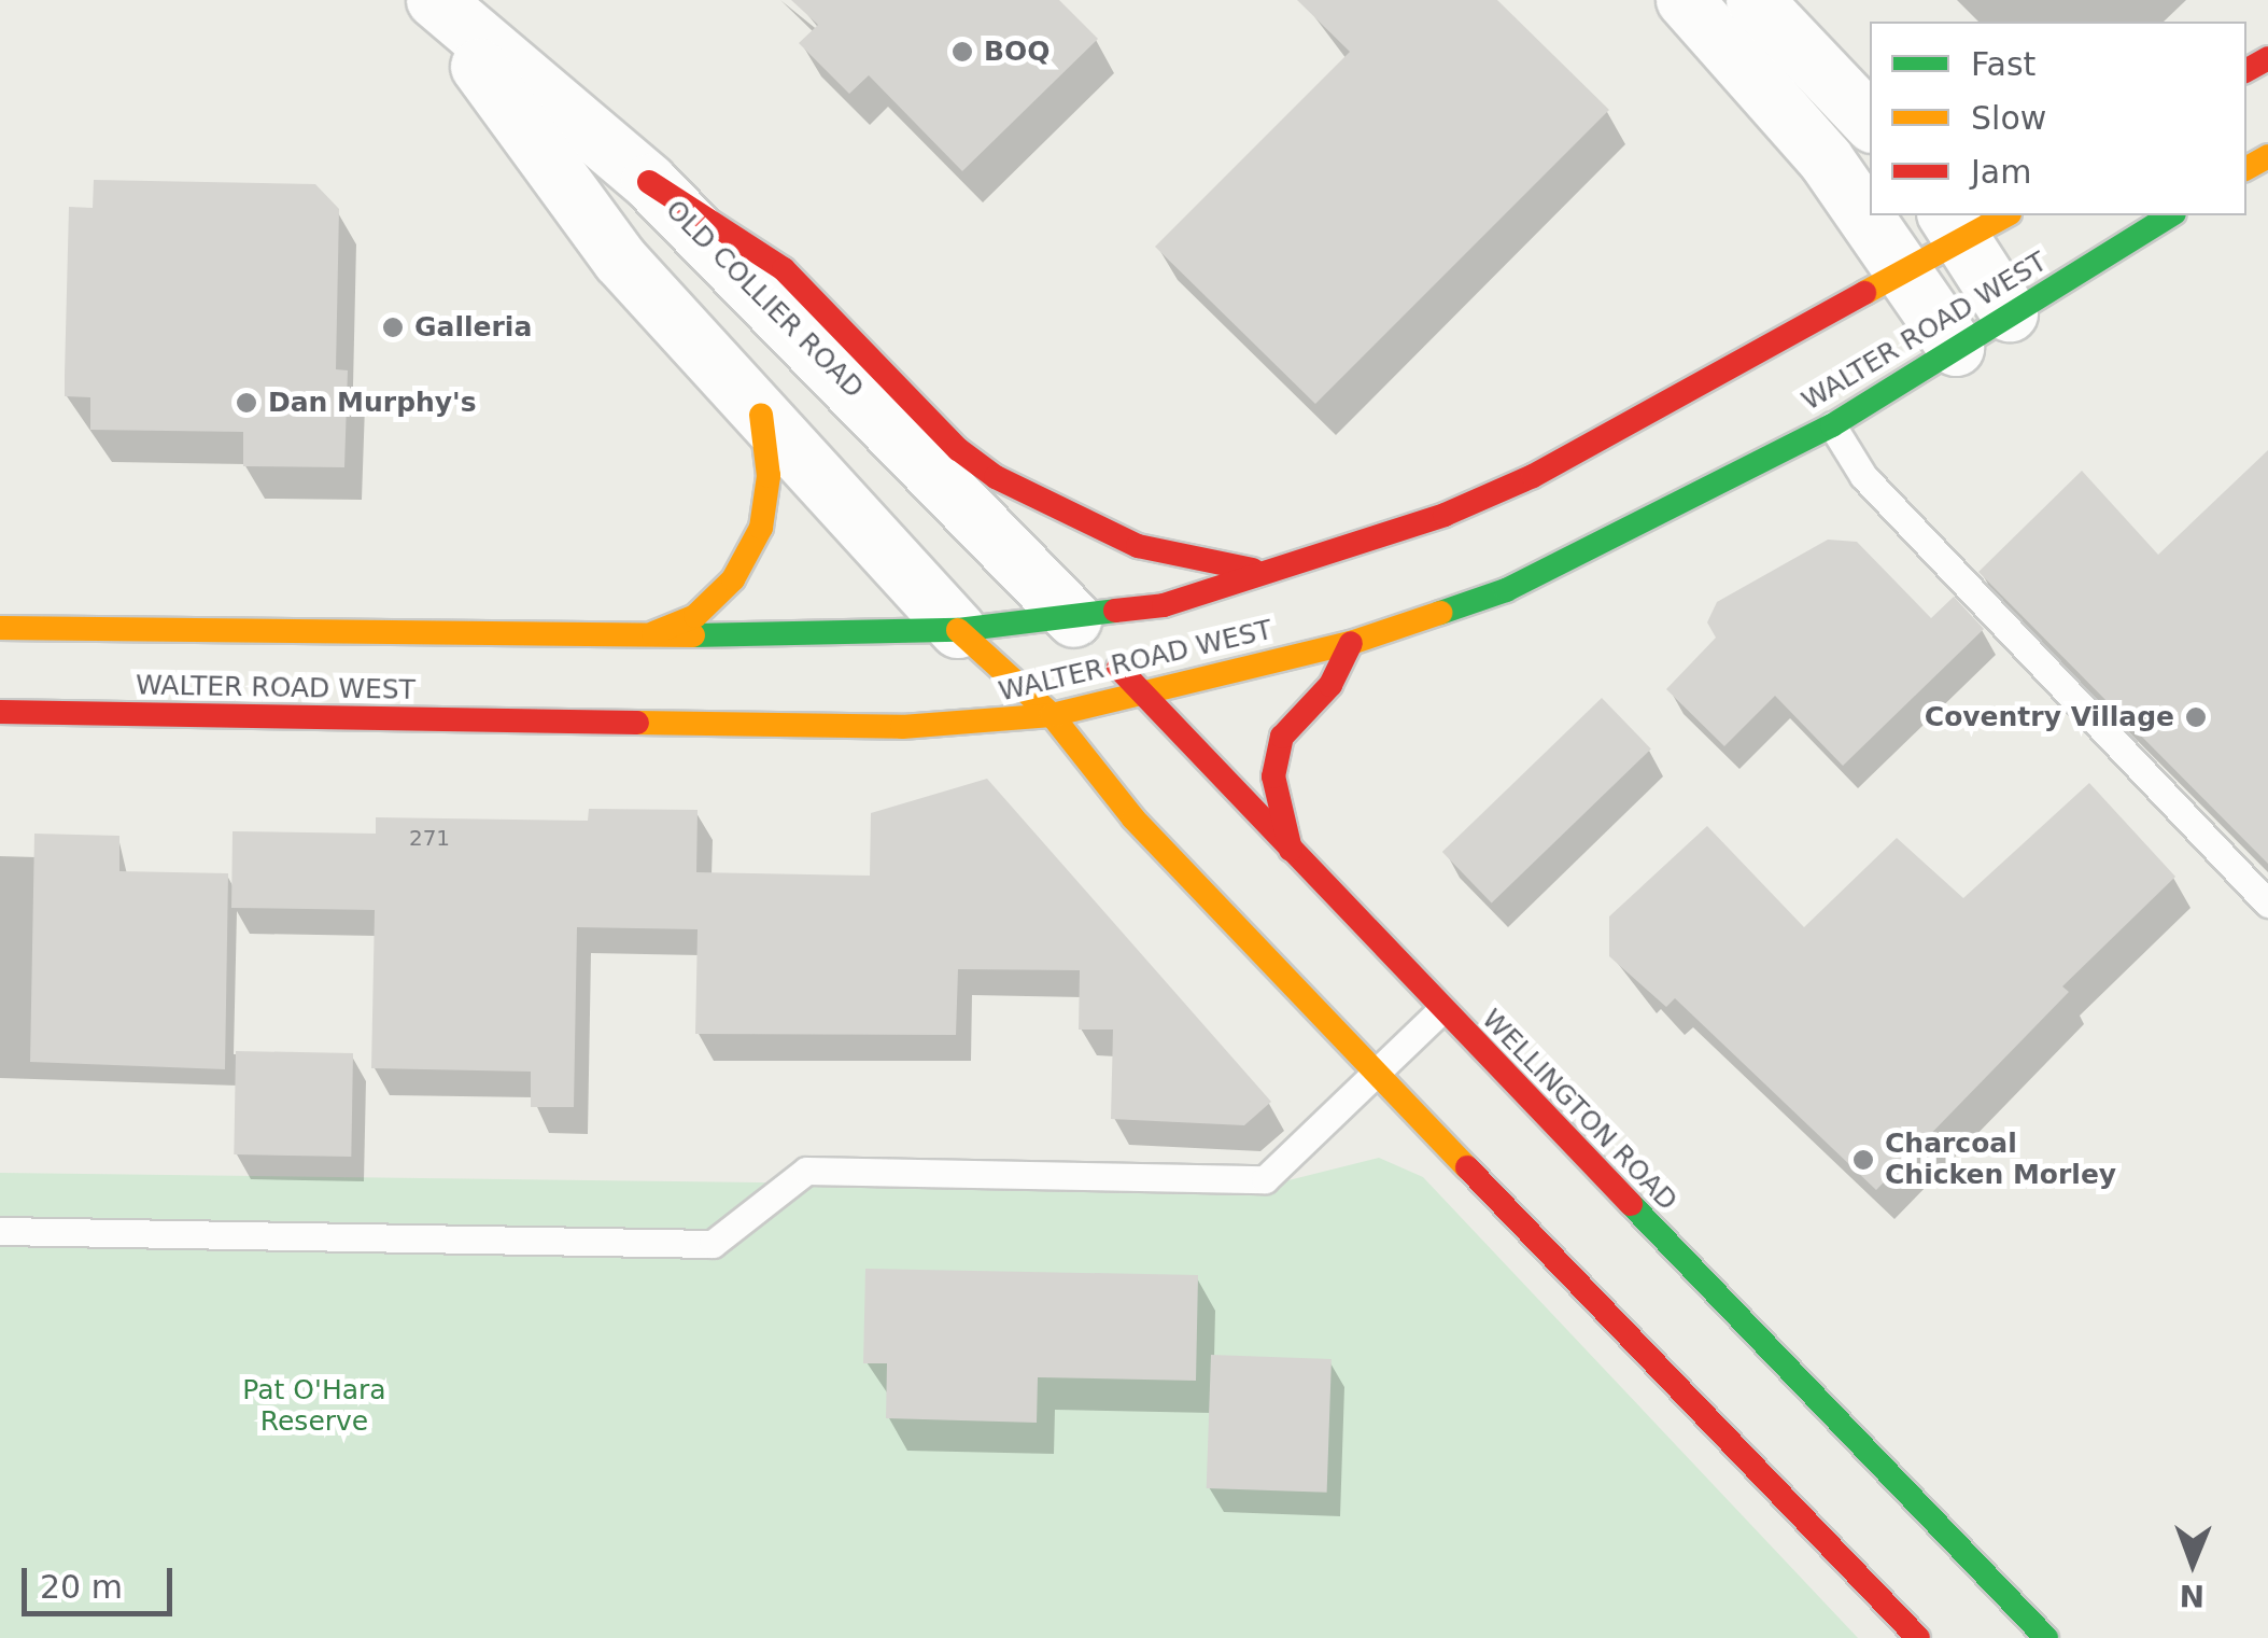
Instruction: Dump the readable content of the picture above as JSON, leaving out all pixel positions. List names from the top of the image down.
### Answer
{
  "streets": {
    "main road": ["WALTER ROAD WEST", "WELLINGTON ROAD"],
    "street": ["OLD COLLIER ROAD"]
  },
  "crossings": [
    ["OLD COLLIER ROAD", "WALTER ROAD WEST"],
    ["OLD COLLIER ROAD", "WELLINGTON ROAD"],
    ["WALTER ROAD WEST", "WELLINGTON ROAD"]
  ],
  "parks": ["Pat O'Hara Reserve"],
  "places": [
    "BOQ",
    "Galleria",
    "Dan Murphy's",
    "Coventry Village",
    "Charcoal Chicken Morley"
  ],
  "house_numbers": ["271"],
  "legend": ["Fast", "Slow", "Jam"],
  "scale_bar": "20 m",
  "north": "bottom"
}
